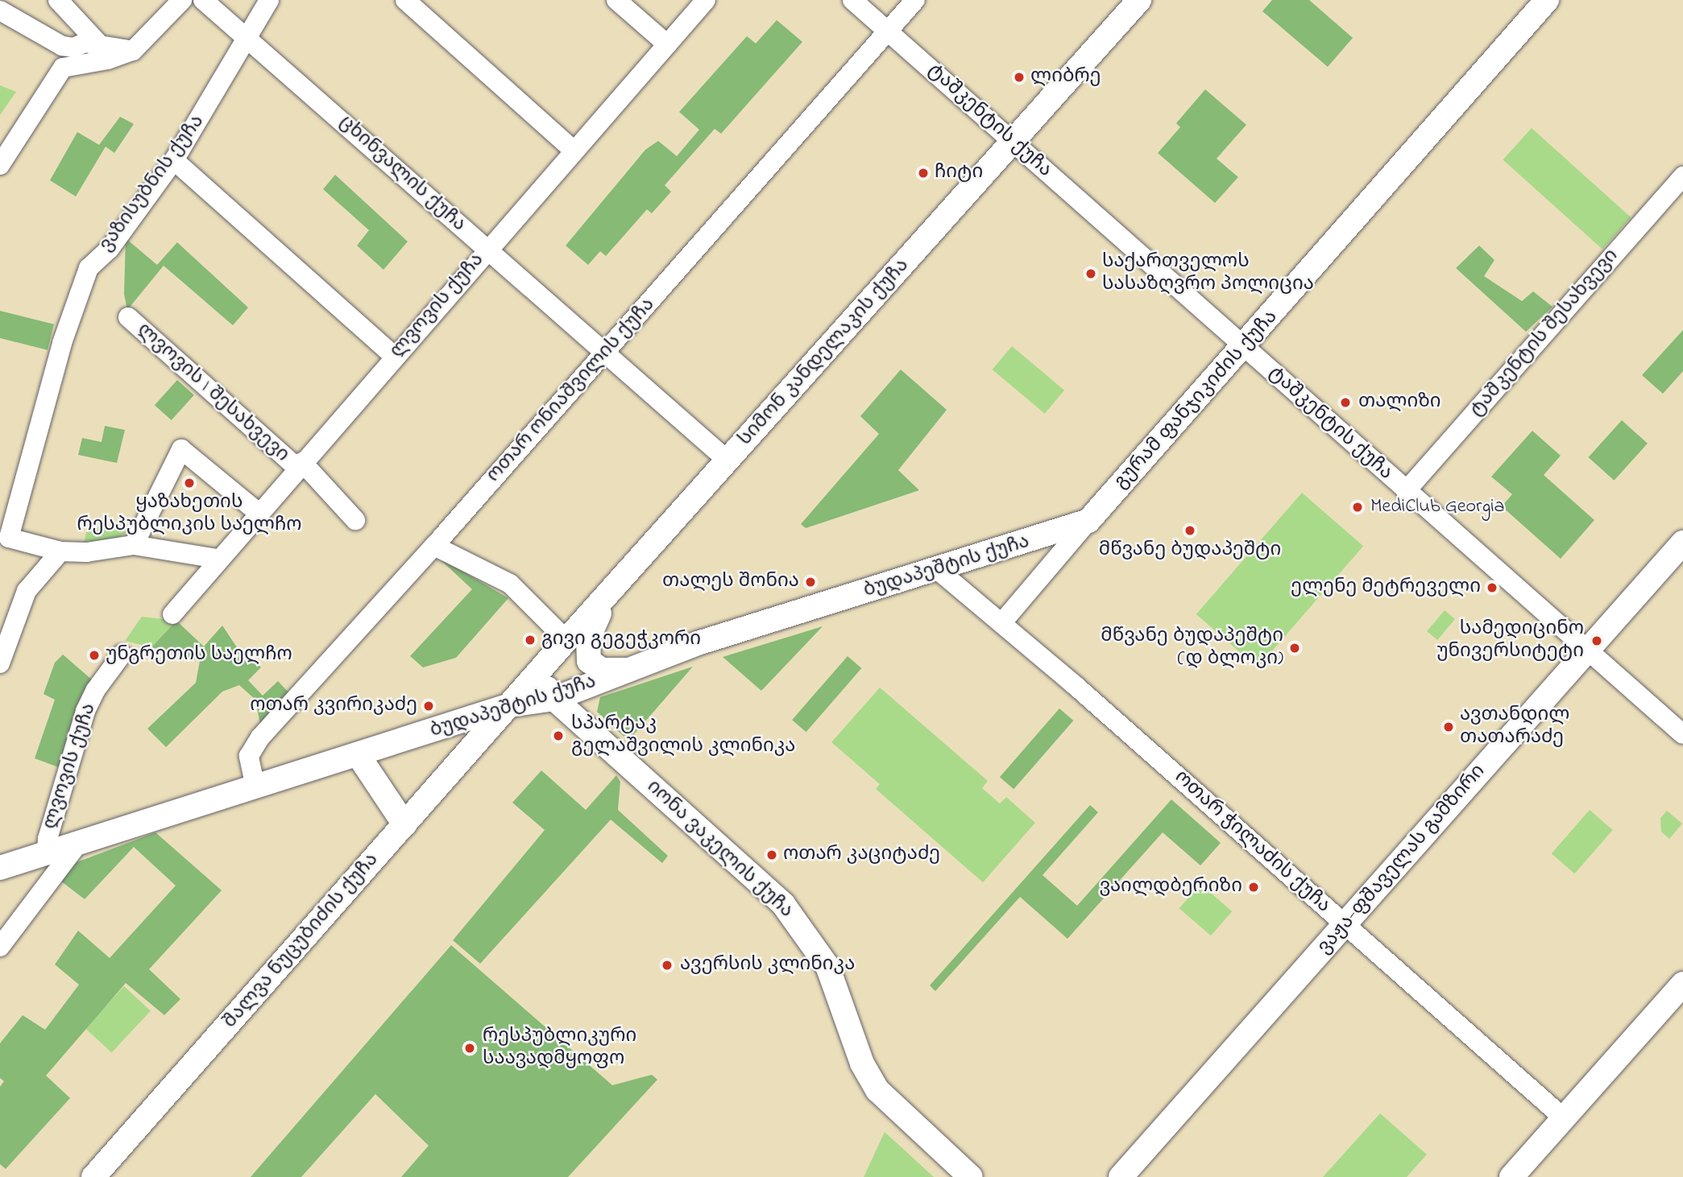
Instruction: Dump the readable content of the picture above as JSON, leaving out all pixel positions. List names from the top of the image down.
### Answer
{
  "streets": {
    "main road": [
      "სიმონ კანდელაკის ქუჩა",
      "გურამ ფანჯიკიძის ქუჩა",
      "ბუდაპეშტის ქუჩა",
      "იონა ვაკელის ქუჩა",
      "ვაჟა-ფშაველას გამზირი",
      "შალვა ნუცუბიძის ქუჩა"
    ],
    "street": [
      "ტაშკენტის ქუჩა",
      "ცხინვალის ქუჩა",
      "ვაზისუბნის ქუჩა",
      "ლვოვის ქუჩა",
      "ტაშკენტის შესახვევი",
      "ოთარ ონიაშვილის ქუჩა",
      "ლვოვის I შესახვევი",
      "ოთარ ჭილაძის ქუჩა"
    ]
  },
  "crossings": [
    ["ტაშკენტის ქუჩა", "ტაშკენტის შესახვევი"],
    ["ტაშკენტის ქუჩა", "სიმონ კანდელაკის ქუჩა"],
    ["ტაშკენტის ქუჩა", "ოთარ ონიაშვილის ქუჩა"],
    ["ტაშკენტის ქუჩა", "გურამ ფანჯიკიძის ქუჩა"],
    ["ტაშკენტის ქუჩა", "ვაჟა-ფშაველას გამზირი"],
    ["ცხინვალის ქუჩა", "ვაზისუბნის ქუჩა"],
    ["ცხინვალის ქუჩა", "ლვოვის ქუჩა"],
    ["ცხინვალის ქუჩა", "სიმონ კანდელაკის ქუჩა"],
    ["ცხინვალის ქუჩა", "ოთარ ონიაშვილის ქუჩა"],
    ["ლვოვის ქუჩა", "ლვოვის I შესახვევი"],
    ["ლვოვის ქუჩა", "ბუდაპეშტის ქუჩა"],
    ["სიმონ კანდელაკის ქუჩა", "ბუდაპეშტის ქუჩა"],
    ["სიმონ კანდელაკის ქუჩა", "იონა ვაკელის ქუჩა"],
    ["სიმონ კანდელაკის ქუჩა", "შალვა ნუცუბიძის ქუჩა"],
    ["ოთარ ონიაშვილის ქუჩა", "ბუდაპეშტის ქუჩა"],
    ["გურამ ფანჯიკიძის ქუჩა", "ბუდაპეშტის ქუჩა"],
    ["გურამ ფანჯიკიძის ქუჩა", "ოთარ ჭილაძის ქუჩა"],
    ["ბუდაპეშტის ქუჩა", "ოთარ ჭილაძის ქუჩა"],
    ["ბუდაპეშტის ქუჩა", "იონა ვაკელის ქუჩა"],
    ["ბუდაპეშტის ქუჩა", "შალვა ნუცუბიძის ქუჩა"],
    ["ოთარ ჭილაძის ქუჩა", "ვაჟა-ფშაველას გამზირი"]
  ],
  "places": [
    "ლიბრე",
    "ჩიტი",
    "საქართველოს სასაზღვრო პოლიცია",
    "თალიზი",
    "ყაზახეთის რესპუბლიკის საელჩო",
    "MediClub Georgia",
    "მწვანე ბუდაპეშტი",
    "თალეს შონია",
    "ელენე მეტრეველი",
    "გივი გეგეჭკორი",
    "სამედიცინო უნივერსიტეტი",
    "მწვანე ბუდაპეშტი (დ ბლოკი)",
    "უნგრეთის საელჩო",
    "ოთარ კვირიკაძე",
    "ავთანდილ თათარაძე",
    "სპარტაკ გელაშვილის კლინიკა",
    "ოთარ კაციტაძე",
    "ვაილდბერიზი",
    "ავერსის კლინიკა",
    "რესპუბლიკური საავადმყოფო"
  ]
}
